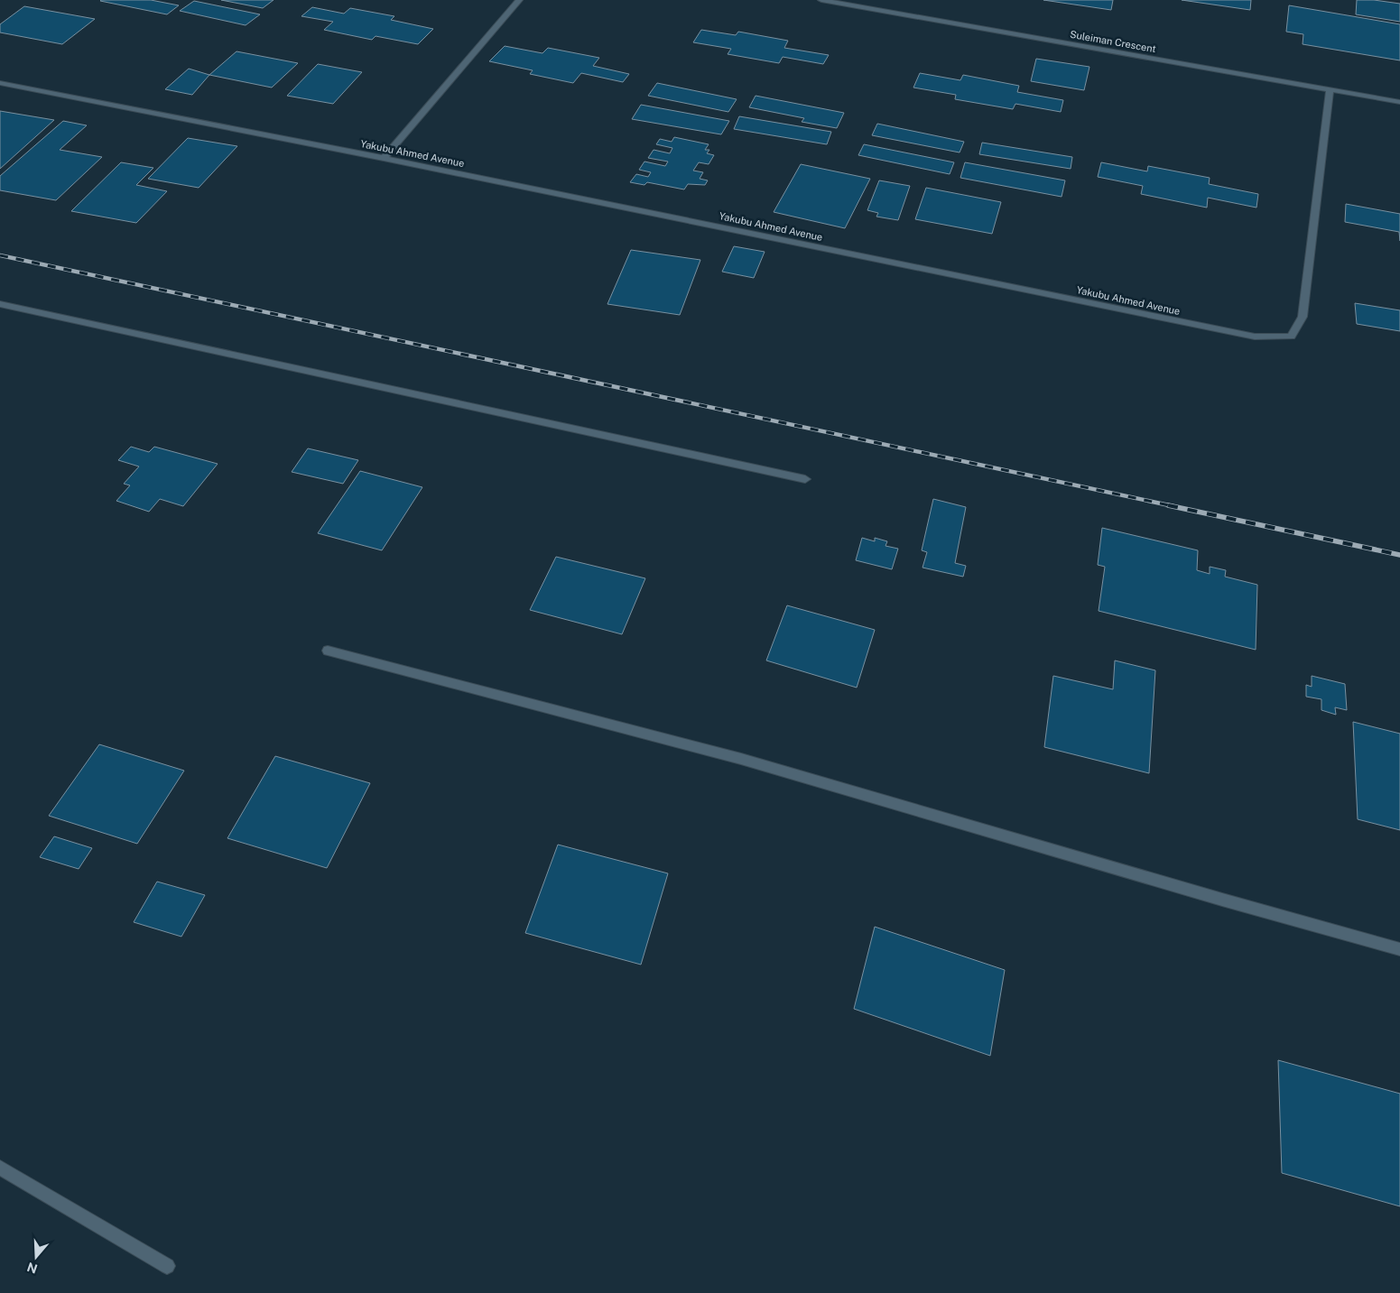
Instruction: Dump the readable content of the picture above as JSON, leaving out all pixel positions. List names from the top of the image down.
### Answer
{
  "streets": {
    "street": ["Suleiman Crescent", "Yakubu Ahmed Avenue"]
  },
  "crossings": [
    ["Suleiman Crescent", "Yakubu Ahmed Avenue"]
  ],
  "north": "bottom"
}
